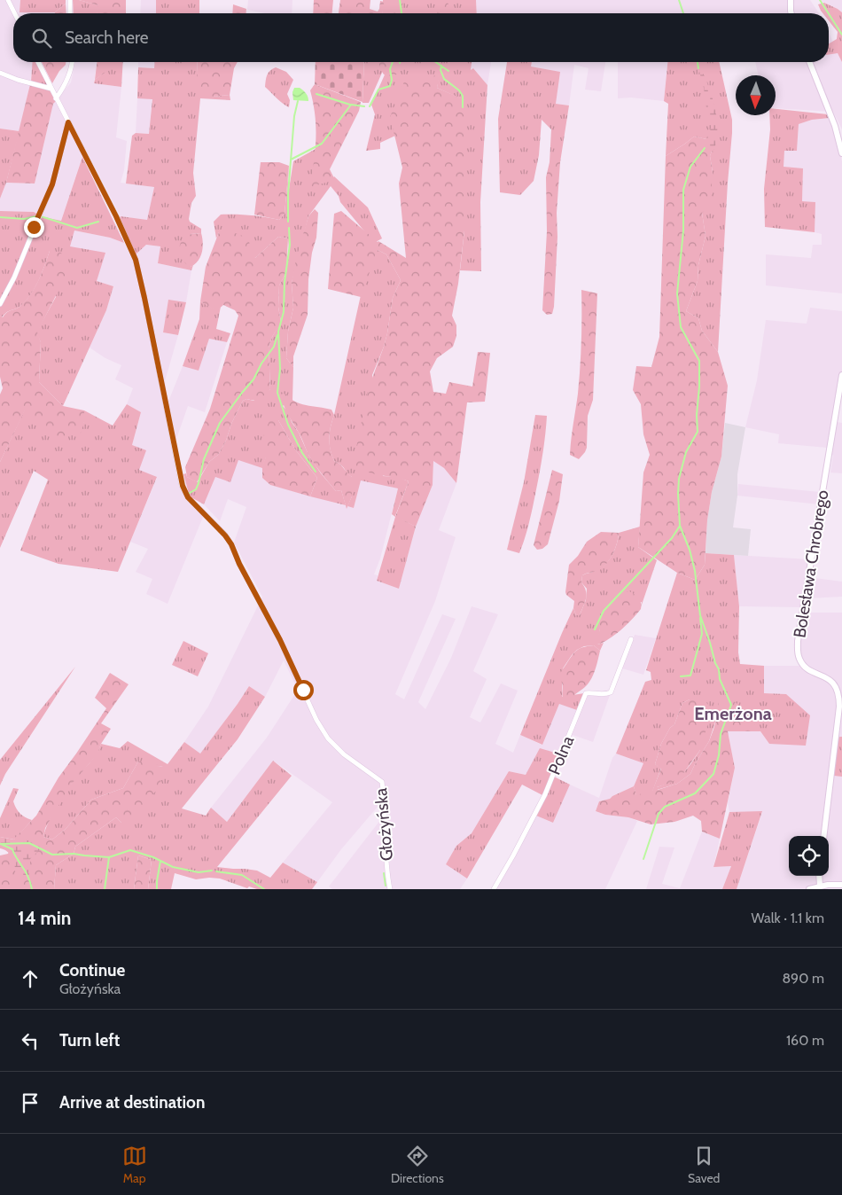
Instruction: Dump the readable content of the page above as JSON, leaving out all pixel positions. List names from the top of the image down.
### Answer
{
  "streets": {
    "street": ["Bolesława Chrobrego", "Polna", "Głożyńska"]
  },
  "districts": ["Emerżona"],
  "north": "bottom",
  "page": {
    "search": "Search here",
    "heading": ["14 min", "Walk · 1.1 km"],
    "list": [
      ["Continue", "Głożyńska", "890 m"],
      ["Turn left", "160 m"],
      "Arrive at destination"
    ],
    "nav": ["Map", "Directions", "Saved"]
  }
}
